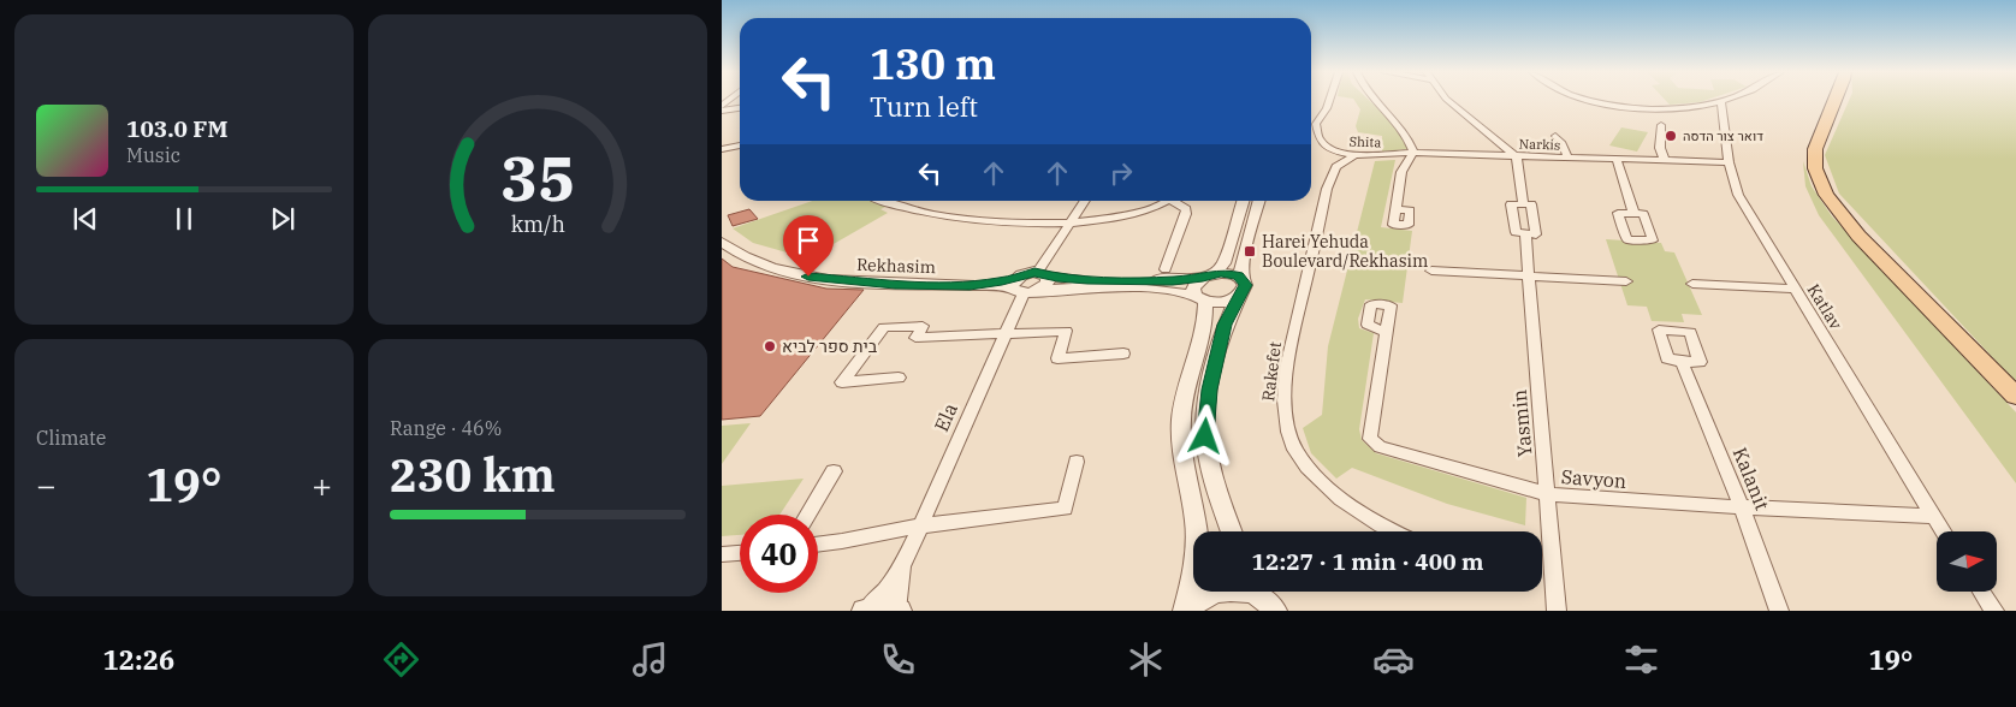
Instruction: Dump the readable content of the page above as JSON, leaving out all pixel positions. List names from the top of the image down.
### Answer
{
  "streets": {
    "street": [
      "Shita",
      "Narkis",
      "Rekhasim",
      "Katlav",
      "Rakefet",
      "Ela",
      "Yasmin",
      "Savyon",
      "Kalanit"
    ]
  },
  "crossings": [
    ["Shita", "Narkis"],
    ["Shita", "Rakefet"],
    ["Narkis", "Katlav"],
    ["Narkis", "Yasmin"],
    ["Rekhasim", "Ela"],
    ["Katlav", "Savyon"],
    ["Yasmin", "Savyon"],
    ["Savyon", "Kalanit"]
  ],
  "places": {
    "other": ["דואר צור הדסה", "בית ספר לביא"],
    "transit": ["Harei Yehuda Boulevard/Rekhasim"]
  },
  "north": "right",
  "page": {
    "turn": ["130 m", "Turn left"],
    "song": ["103.0 FM", "Music"],
    "tile": [
      "Climate",
      ["Range · 46%", "230 km"]
    ],
    "heat": ["−", "19°", "+"],
    "limit": "40",
    "trip": "12:27 · 1 min · 400 m",
    "tabs": ["12:26", "19°"],
    "gauge": ["35", "km/h"]
  }
}
